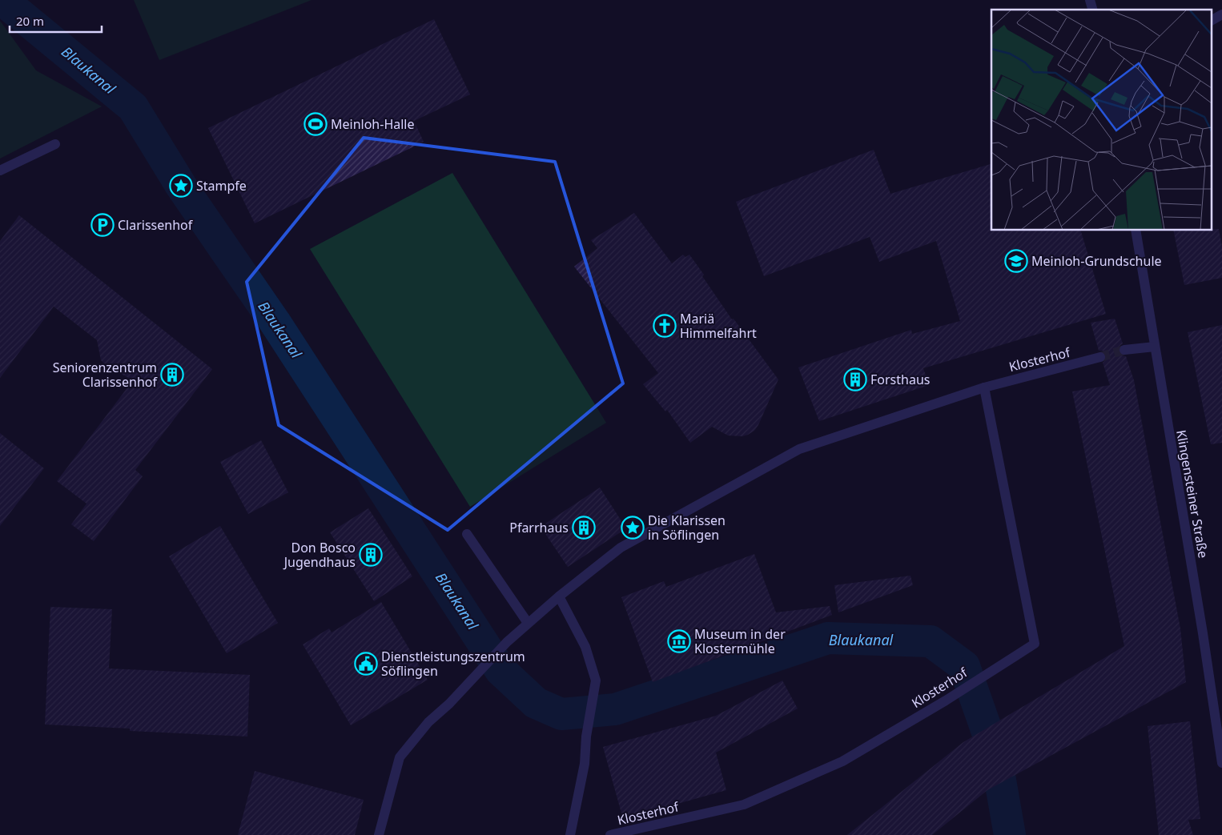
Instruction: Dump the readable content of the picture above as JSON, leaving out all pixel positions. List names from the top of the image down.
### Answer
{
  "streets": {
    "street": ["Klosterhof", "Klingensteiner Straße"]
  },
  "water": ["Blaukanal"],
  "places": {
    "sports": ["Meinloh-Halle"],
    "place": ["Stampfe", "Die Klarissen in Söflingen"],
    "parking": ["Clarissenhof"],
    "school or university": ["Meinloh-Grundschule"],
    "church": ["Mariä Himmelfahrt"],
    "building": [
      "Seniorenzentrum Clarissenhof",
      "Forsthaus",
      "Pfarrhaus",
      "Don Bosco Jugendhaus"
    ],
    "museum": ["Museum in der Klostermühle"],
    "public building": ["Dienstleistungszentrum Söflingen"]
  },
  "scale_bar": "20 m"
}
